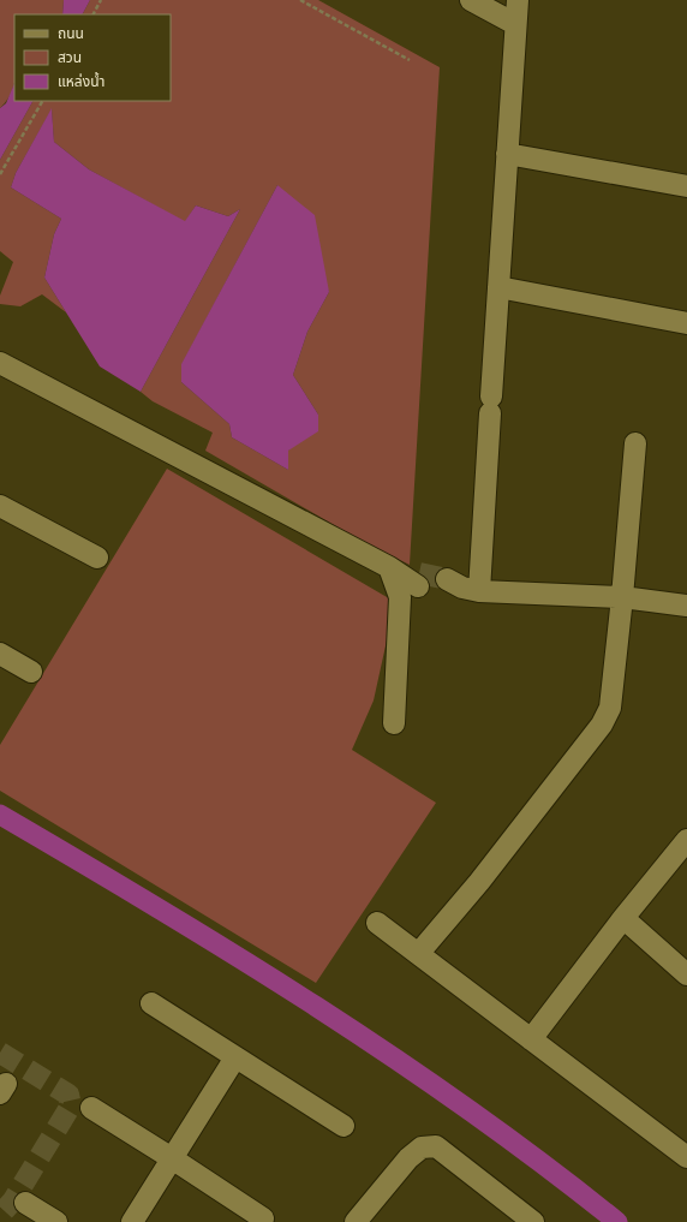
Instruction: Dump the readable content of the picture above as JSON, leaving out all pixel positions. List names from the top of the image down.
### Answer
{
  "legend": ["ถนน", "สวน", "แหล่งน้ำ"]
}
